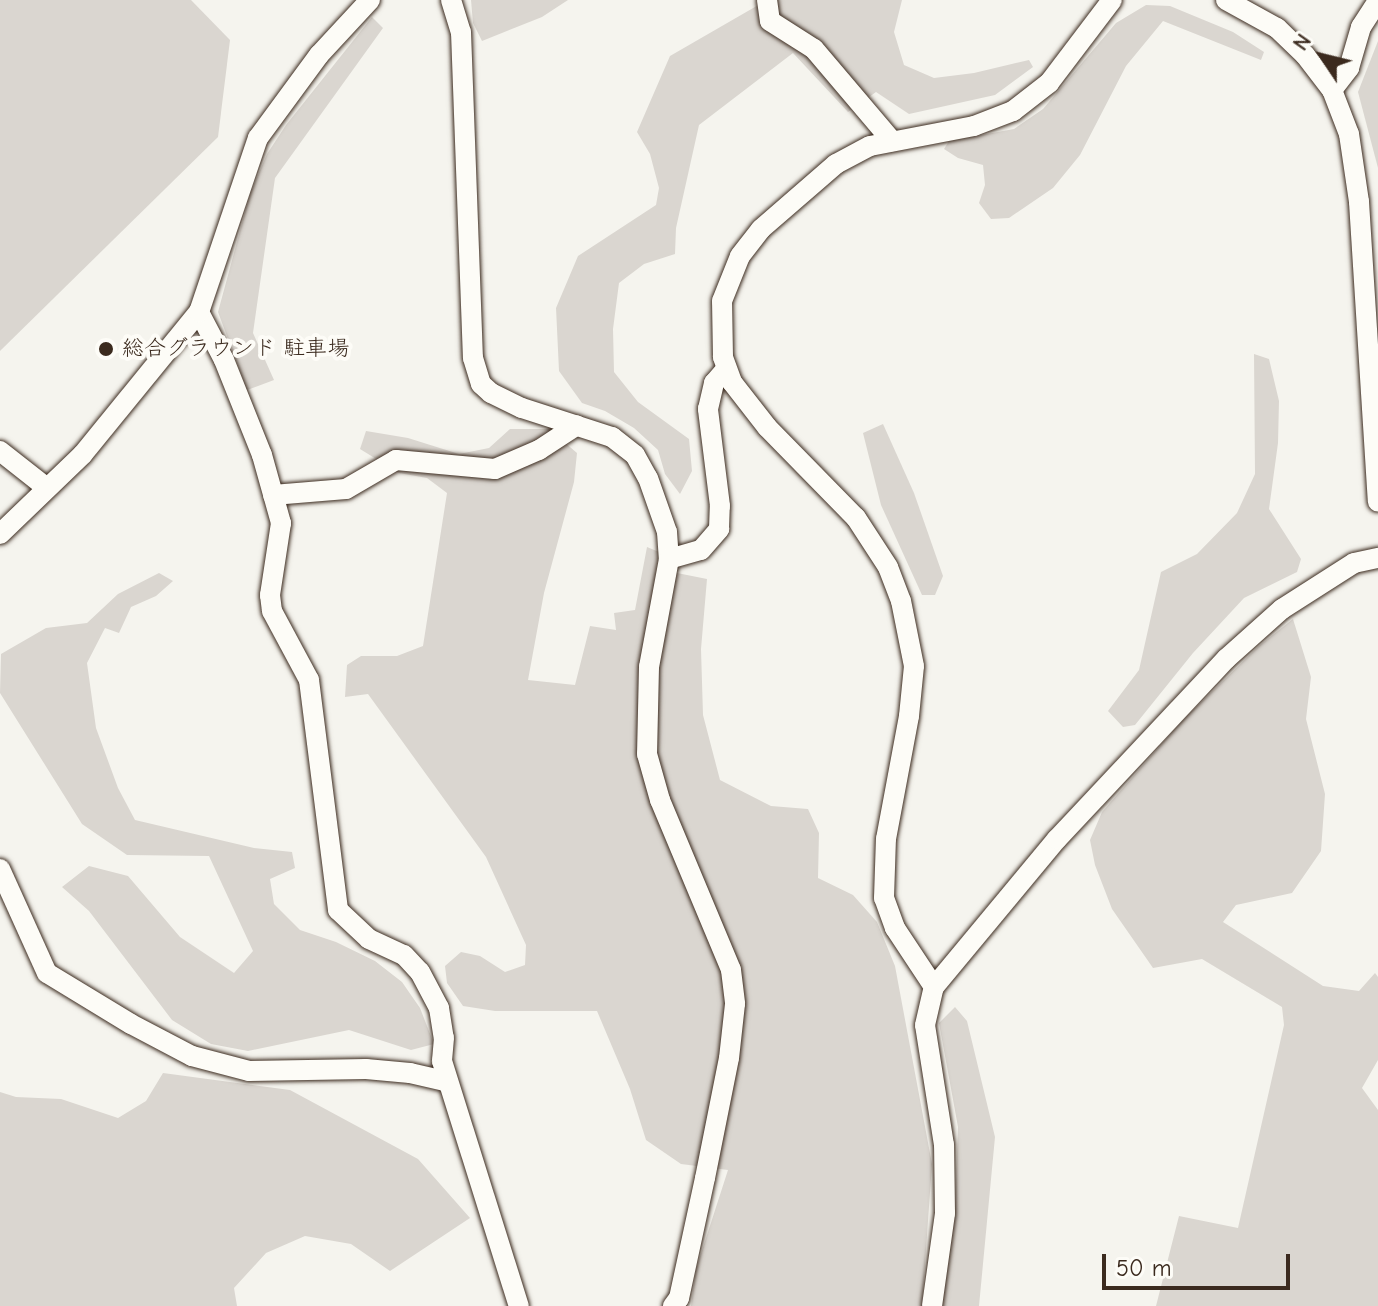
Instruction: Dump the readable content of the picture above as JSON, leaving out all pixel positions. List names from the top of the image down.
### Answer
{
  "places": ["総合グラウンド 駐車場"],
  "scale_bar": "50 m",
  "north": "top left"
}
